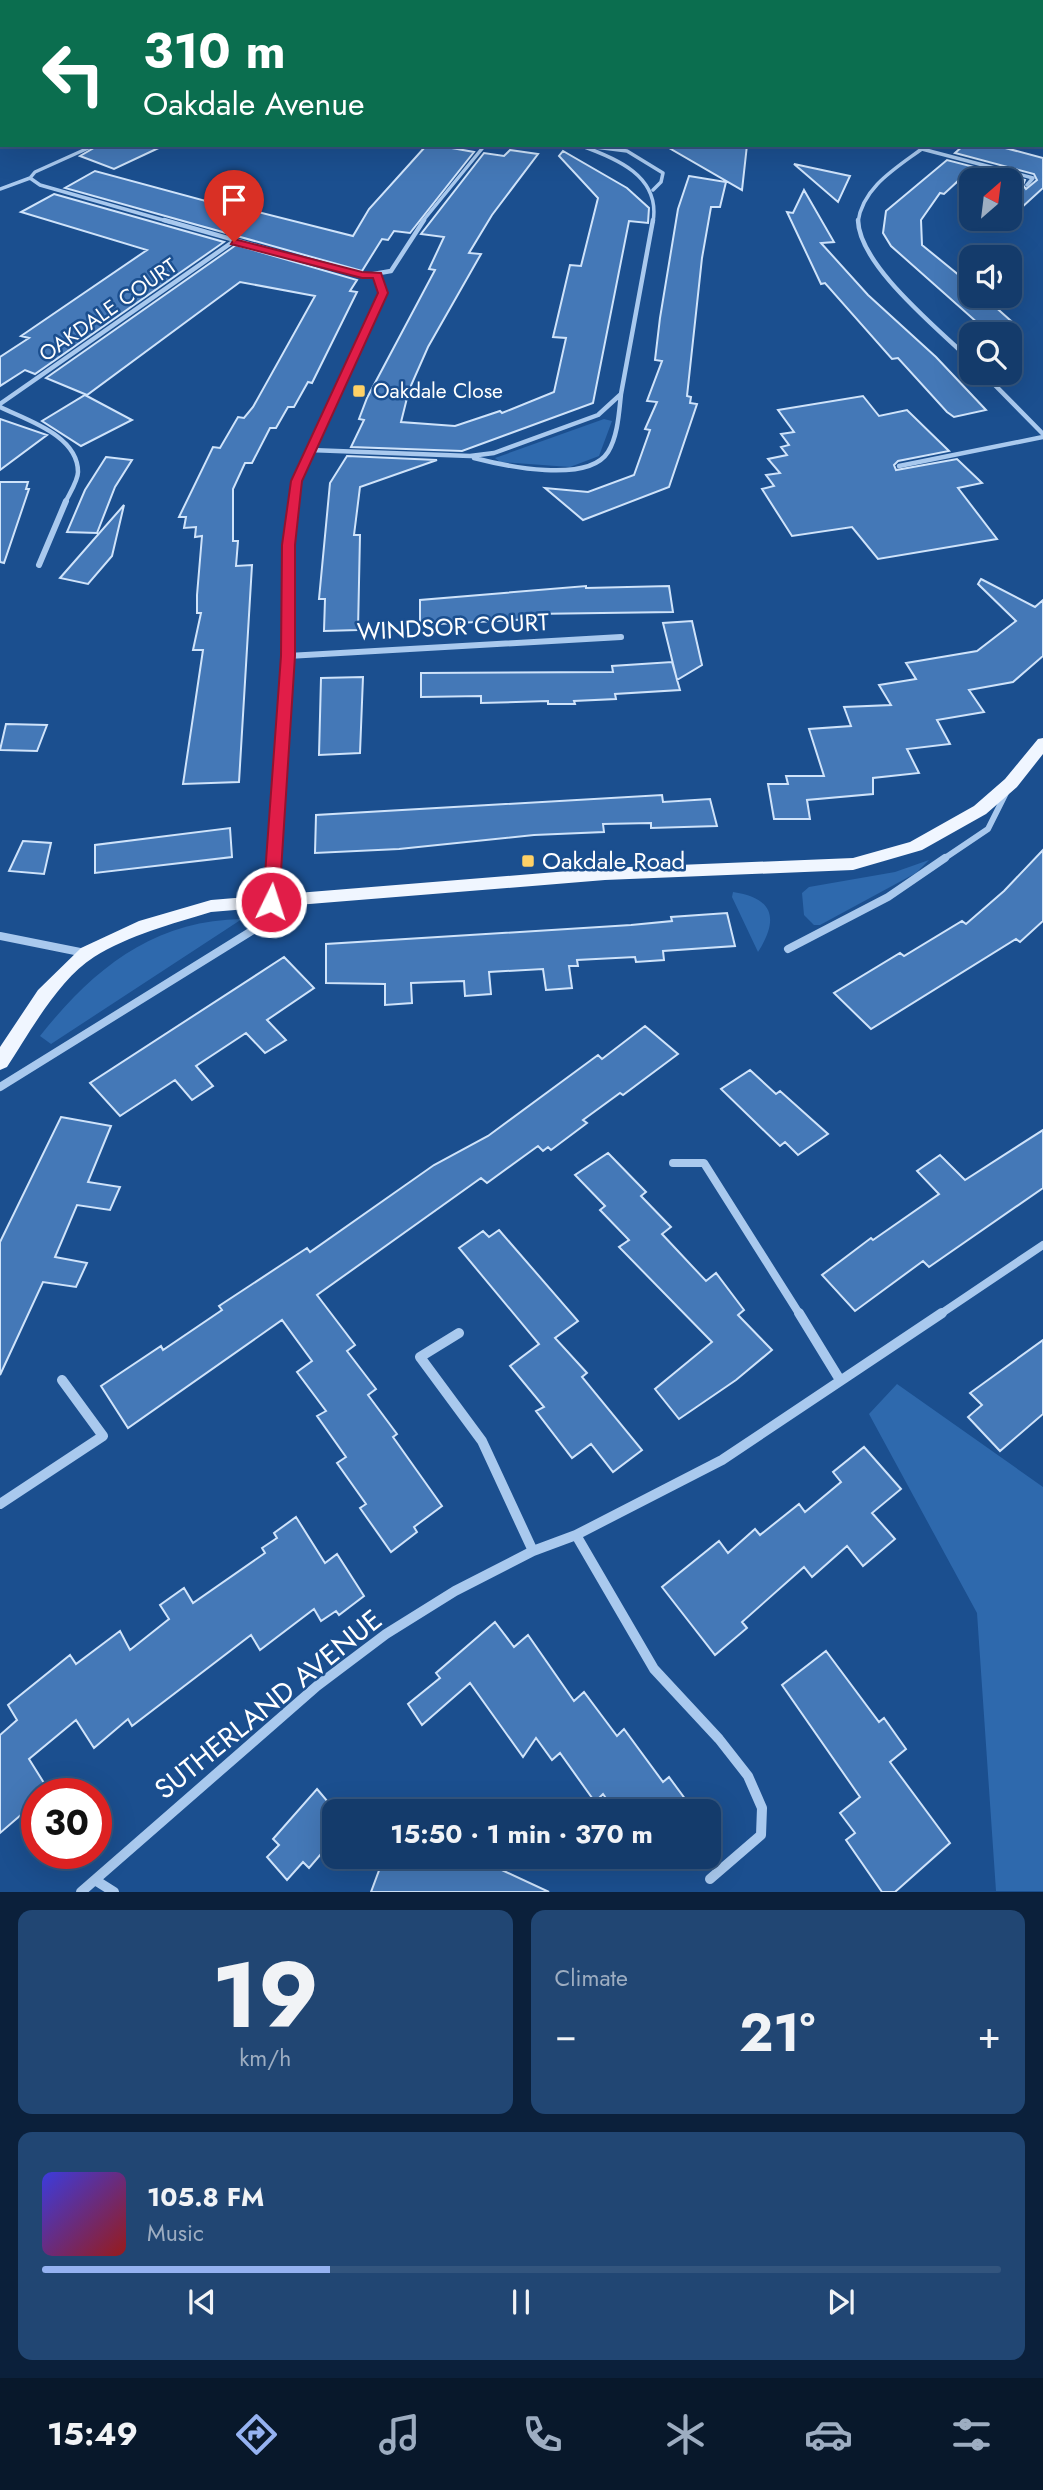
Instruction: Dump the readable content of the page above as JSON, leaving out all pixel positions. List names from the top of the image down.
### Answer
{
  "streets": {
    "street": ["OAKDALE COURT", "WINDSOR COURT", "SUTHERLAND AVENUE"]
  },
  "places": {
    "transit": ["Oakdale Close", "Oakdale Road"]
  },
  "north": "top right",
  "page": {
    "turn": ["310 m", "Oakdale Avenue"],
    "limit": "30",
    "trip": "15:50 · 1 min · 370 m",
    "tile": [
      ["19", "km/h"],
      "Climate"
    ],
    "heat": ["−", "21°", "+"],
    "song": ["105.8 FM", "Music"],
    "tabs": "15:49"
  }
}
